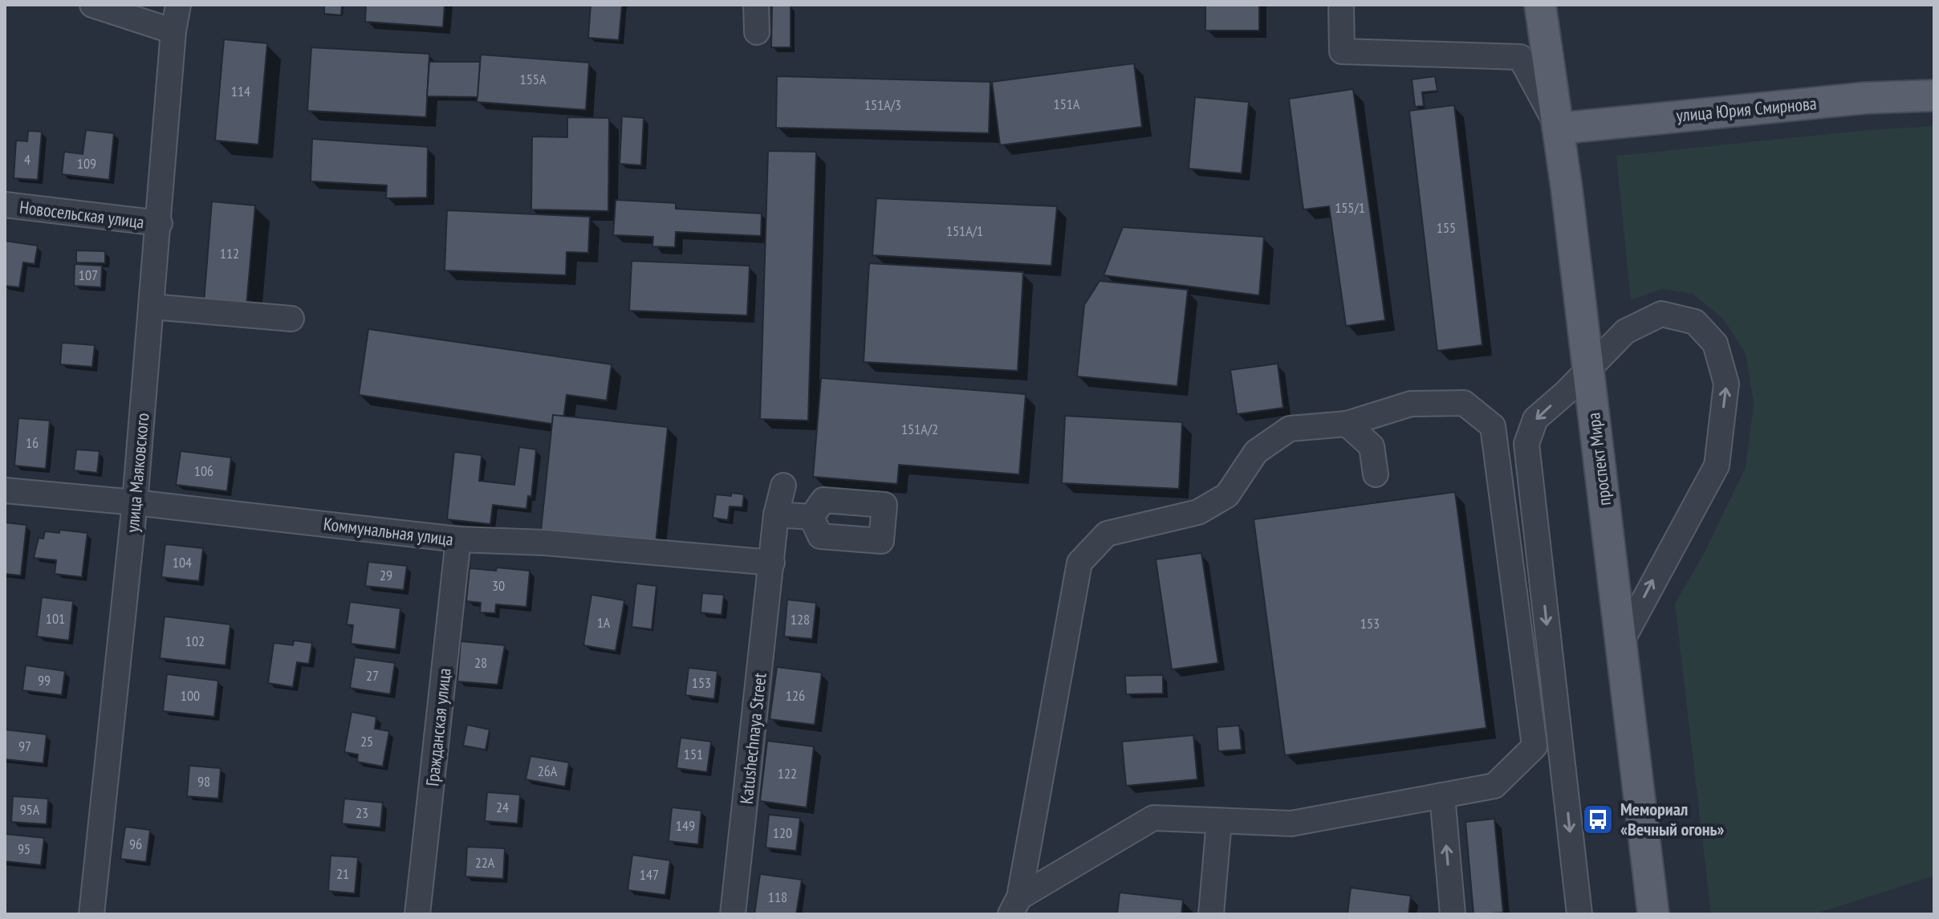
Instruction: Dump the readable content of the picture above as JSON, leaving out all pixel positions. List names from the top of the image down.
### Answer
{
  "streets": {
    "main road": ["улица Юрия Смирнова", "проспект Мира"],
    "street": [
      "Новосельская улица",
      "улица Маяковского",
      "Коммунальная улица",
      "Гражданская улица",
      "Katushechnaya Street"
    ]
  },
  "crossings": [
    ["улица Юрия Смирнова", "проспект Мира"],
    ["Новосельская улица", "улица Маяковского"],
    ["улица Маяковского", "Коммунальная улица"],
    ["Коммунальная улица", "Гражданская улица"],
    ["Коммунальная улица", "Katushechnaya Street"]
  ],
  "places": {
    "bus stop": ["Мемориал «Вечный огонь»"]
  },
  "house_numbers": [
    "155А",
    "114",
    "151А",
    "151А/3",
    "4",
    "109",
    "155/1",
    "155",
    "151А/1",
    "112",
    "107",
    "151А/2",
    "16",
    "106",
    "104",
    "29",
    "30",
    "101",
    "128",
    "1А",
    "153",
    "102",
    "28",
    "27",
    "99",
    "153",
    "100",
    "126",
    "25",
    "97",
    "151",
    "26А",
    "122",
    "98",
    "24",
    "95А",
    "23",
    "149",
    "120",
    "96",
    "95",
    "22А",
    "21",
    "147",
    "118"
  ]
}
